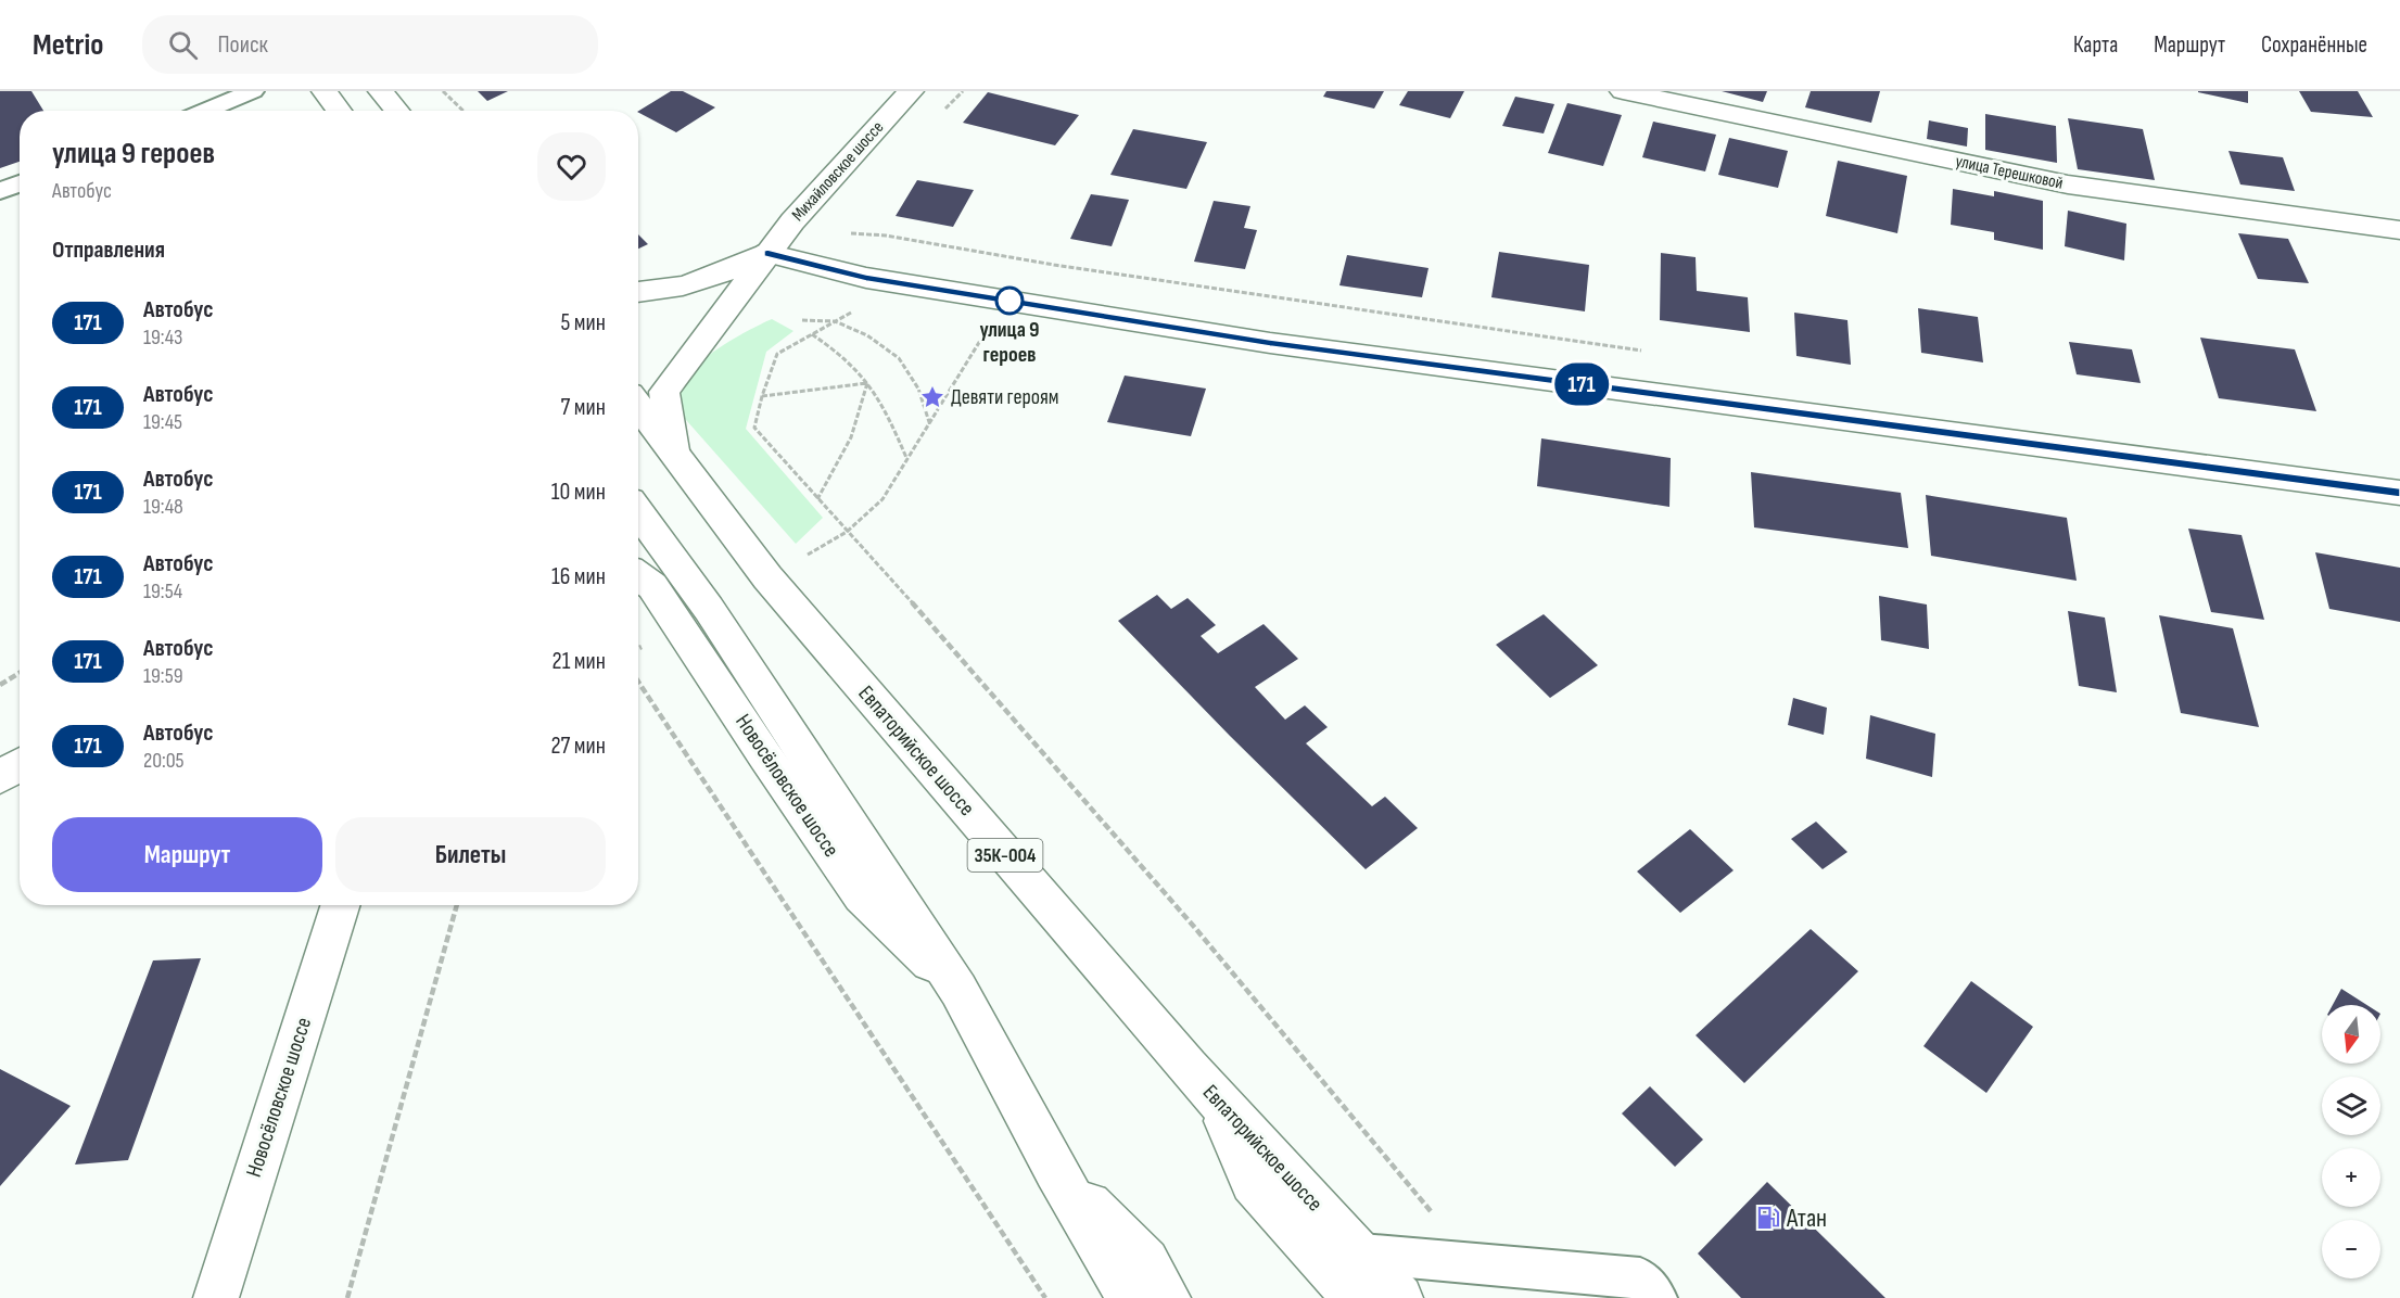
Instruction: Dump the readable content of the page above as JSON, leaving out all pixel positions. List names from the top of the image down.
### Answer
{
  "streets": {
    "main road": [
      "Михайловское шоссе",
      "улица Терешковой",
      "Евпаторийское шоссе",
      "Новосёловское шоссе",
      "35К-004"
    ]
  },
  "crossings": [
    ["Михайловское шоссе", "Евпаторийское шоссе"]
  ],
  "places": {
    "other": ["улица 9 героев"],
    "place": ["Девяти героям"],
    "fuel station": ["Атан"]
  },
  "lines": ["bus line 171"],
  "north": "bottom",
  "page": {
    "header": "Metrio",
    "search": "Поиск",
    "nav": ["Карта", "Маршрут", "Сохранённые"],
    "on_map": "171",
    "heading": [
      ["улица 9 героев", "Автобус"],
      "Отправления"
    ],
    "list": [
      {
        "mark": "171",
        "name": "Автобус",
        "note": "19:43",
        "value": "5 мин"
      },
      {
        "mark": "171",
        "name": "Автобус",
        "note": "19:45",
        "value": "7 мин"
      },
      {
        "mark": "171",
        "name": "Автобус",
        "note": "19:48",
        "value": "10 мин"
      },
      {
        "mark": "171",
        "name": "Автобус",
        "note": "19:54",
        "value": "16 мин"
      },
      {
        "mark": "171",
        "name": "Автобус",
        "note": "19:59",
        "value": "21 мин"
      },
      {
        "mark": "171",
        "name": "Автобус",
        "note": "20:05",
        "value": "27 мин"
      }
    ],
    "buttons": ["Маршрут", "Билеты"],
    "map_buttons": ["+", "−"]
  }
}
